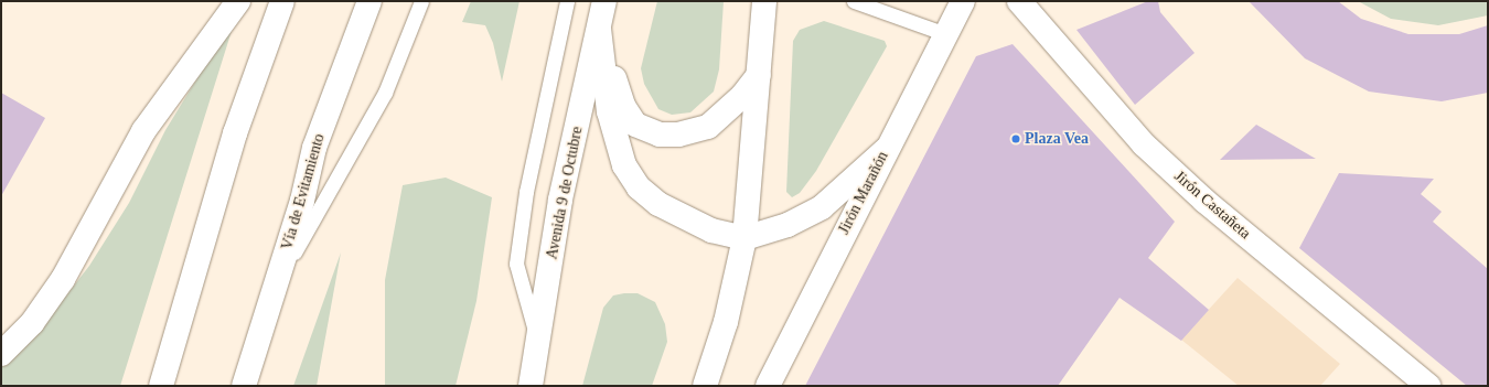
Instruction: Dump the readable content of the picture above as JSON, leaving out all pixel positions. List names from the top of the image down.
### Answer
{
  "streets": {
    "main road": [
      "Vía de Evitamiento",
      "Avenida 9 de Octubre",
      "Jirón Marañón",
      "Jirón Castañeta"
    ]
  },
  "places": ["Plaza Vea"]
}
